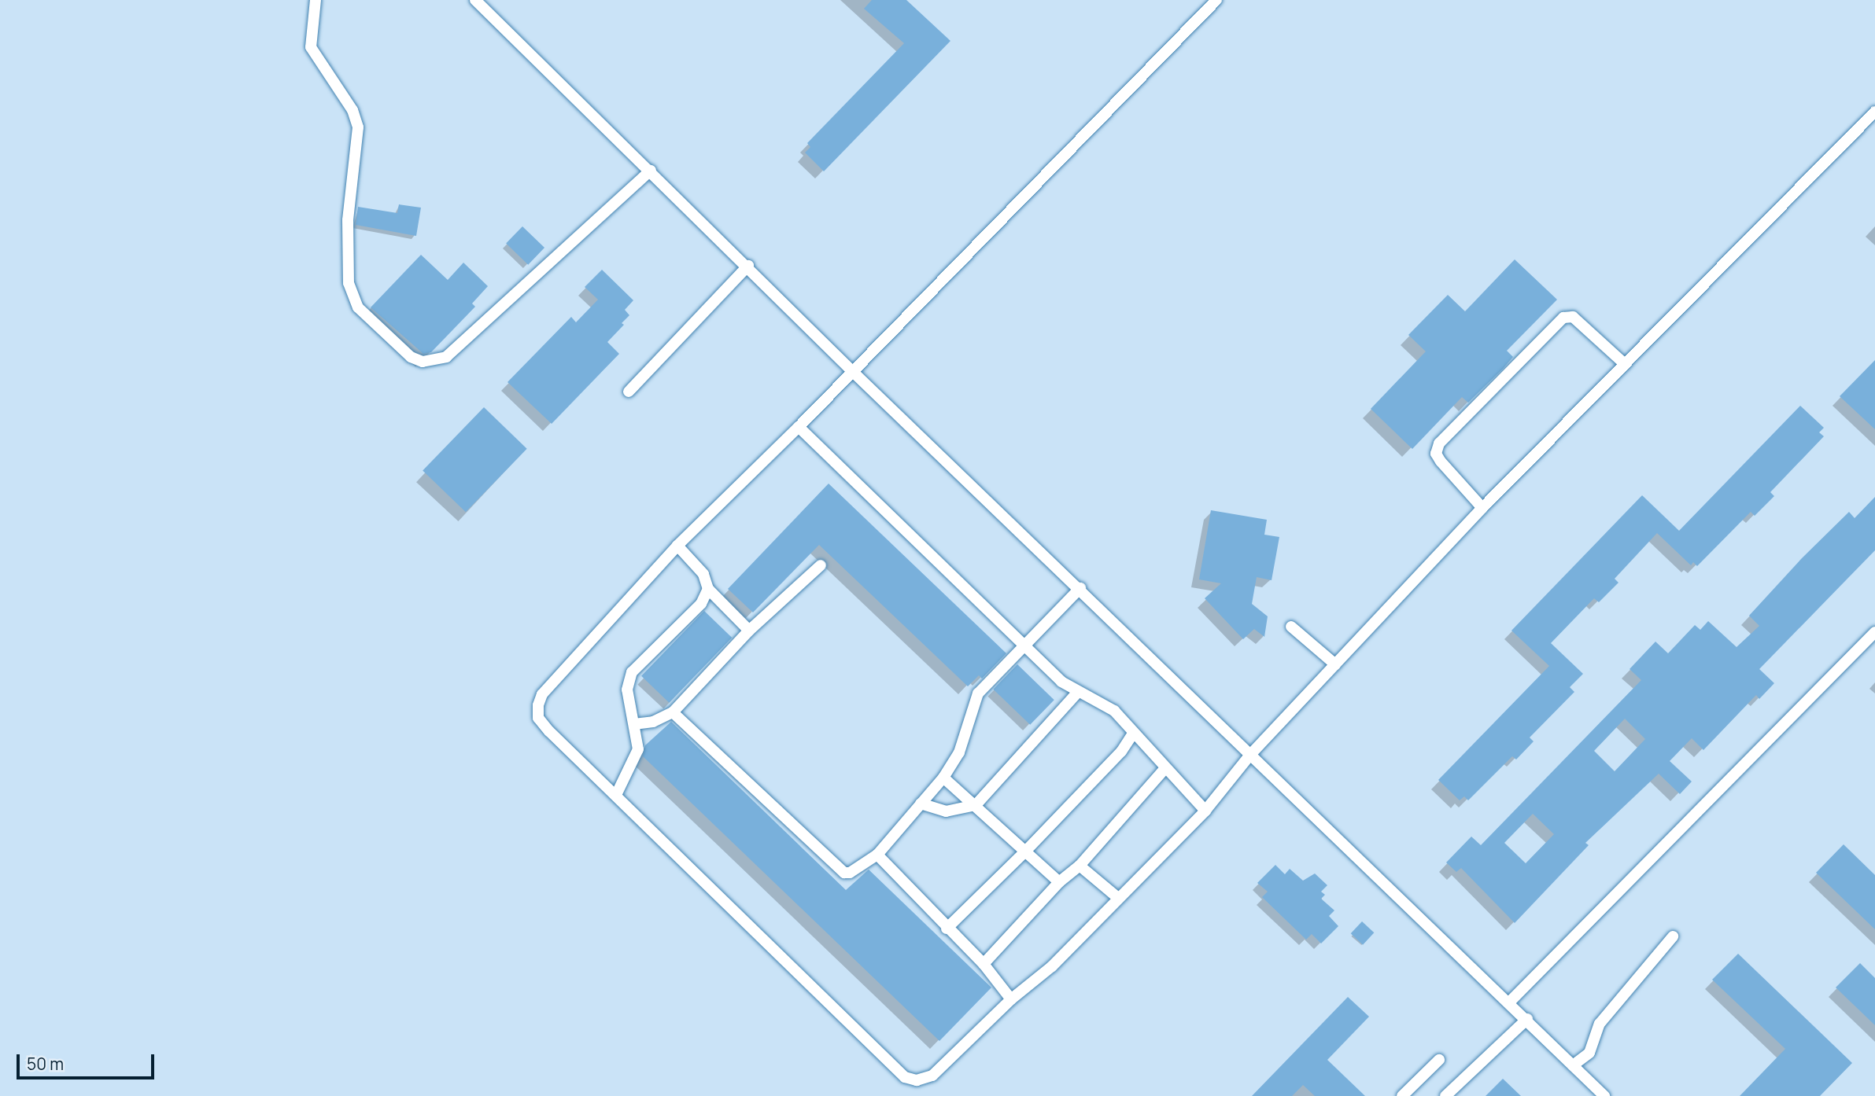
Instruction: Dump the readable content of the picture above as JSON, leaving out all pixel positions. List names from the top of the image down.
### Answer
{
  "scale_bar": "50 m"
}
